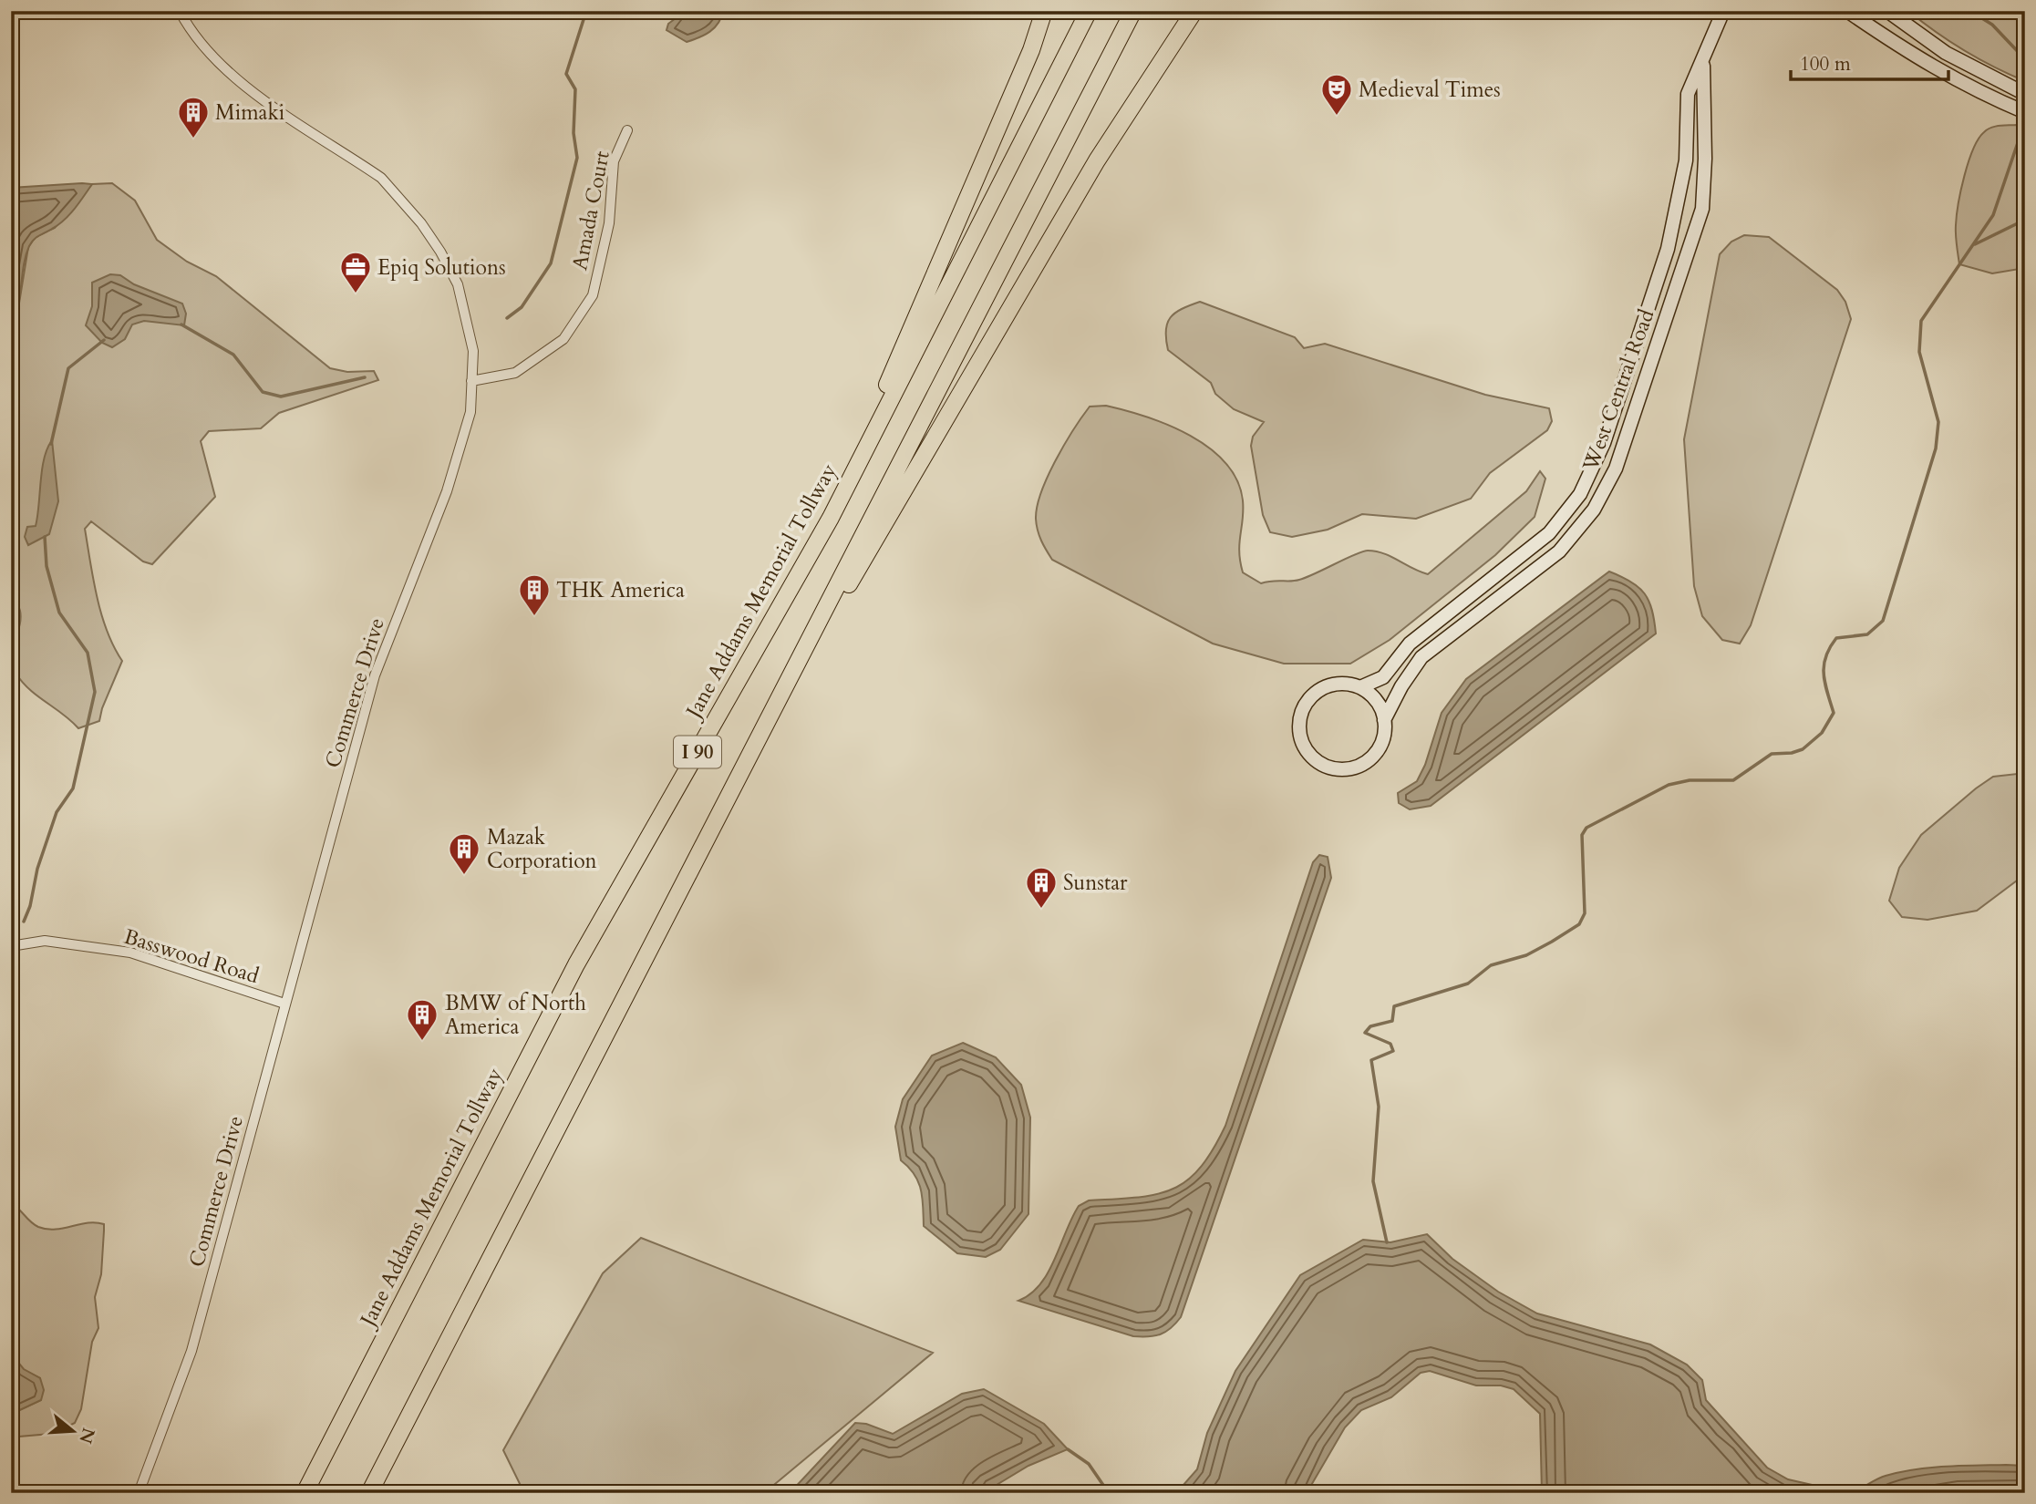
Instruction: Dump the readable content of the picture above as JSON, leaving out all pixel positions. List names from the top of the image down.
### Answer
{
  "streets": {
    "highway": ["Jane Addams Memorial Tollway", "I 90"],
    "street": [
      "Amada Court",
      "West Central Road",
      "Commerce Drive",
      "Basswood Road"
    ]
  },
  "crossings": [
    ["Amada Court", "Commerce Drive"],
    ["Commerce Drive", "Basswood Road"]
  ],
  "places": {
    "theatre": ["Medieval Times"],
    "building": [
      "Mimaki",
      "THK America",
      "Mazak Corporation",
      "Sunstar",
      "BMW of North America"
    ],
    "office": ["Epiq Solutions"]
  },
  "scale_bar": "100 m",
  "north": "right"
}
